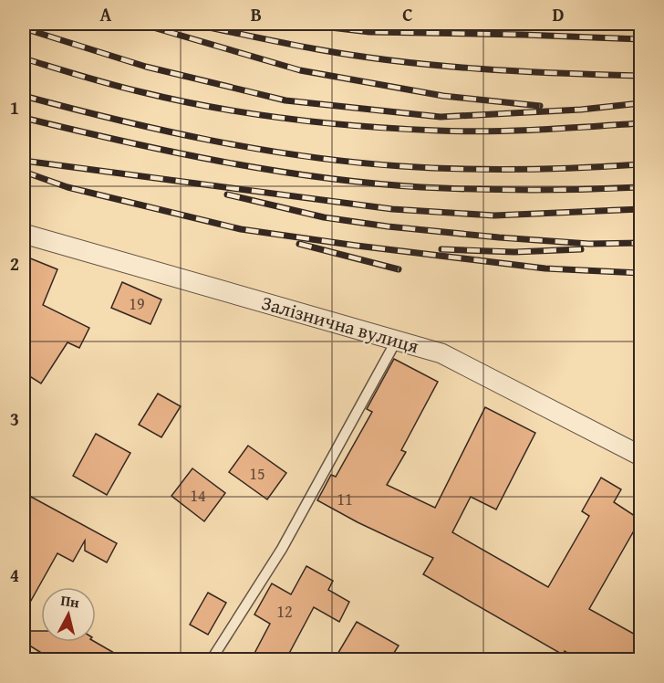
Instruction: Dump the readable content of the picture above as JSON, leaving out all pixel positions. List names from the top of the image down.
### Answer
{
  "streets": {
    "street": ["Залізнична вулиця"]
  },
  "house_numbers": [
    "19",
    "15",
    "14",
    "11",
    "12"
  ],
  "north": "top",
  "grid": {
    "columns": [
      "A",
      "B",
      "C",
      "D"
    ],
    "rows": [
      "1",
      "2",
      "3",
      "4"
    ]
  }
}
